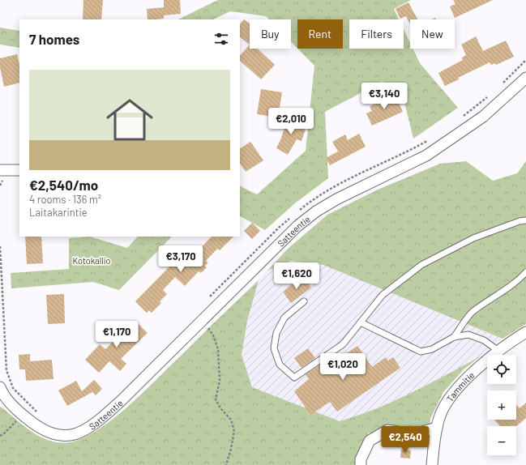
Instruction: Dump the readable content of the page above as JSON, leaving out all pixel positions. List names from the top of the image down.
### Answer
{
  "streets": {
    "street": ["Satteentie", "Tammitie"]
  },
  "parks": ["Kotokallio"],
  "page": {
    "chip": [
      "Buy",
      "Rent",
      "Filters",
      "New"
    ],
    "heading": "7 homes",
    "list": [
      {
        "name": "€2,540/mo",
        "note": "4 rooms · 136 m² · Laitakarintie"
      }
    ],
    "price": [
      "€3,140",
      "€2,010",
      "€3,170",
      "€1,620",
      "€1,170",
      "€1,020",
      "€2,540"
    ],
    "map_buttons": ["+", "−"]
  }
}
